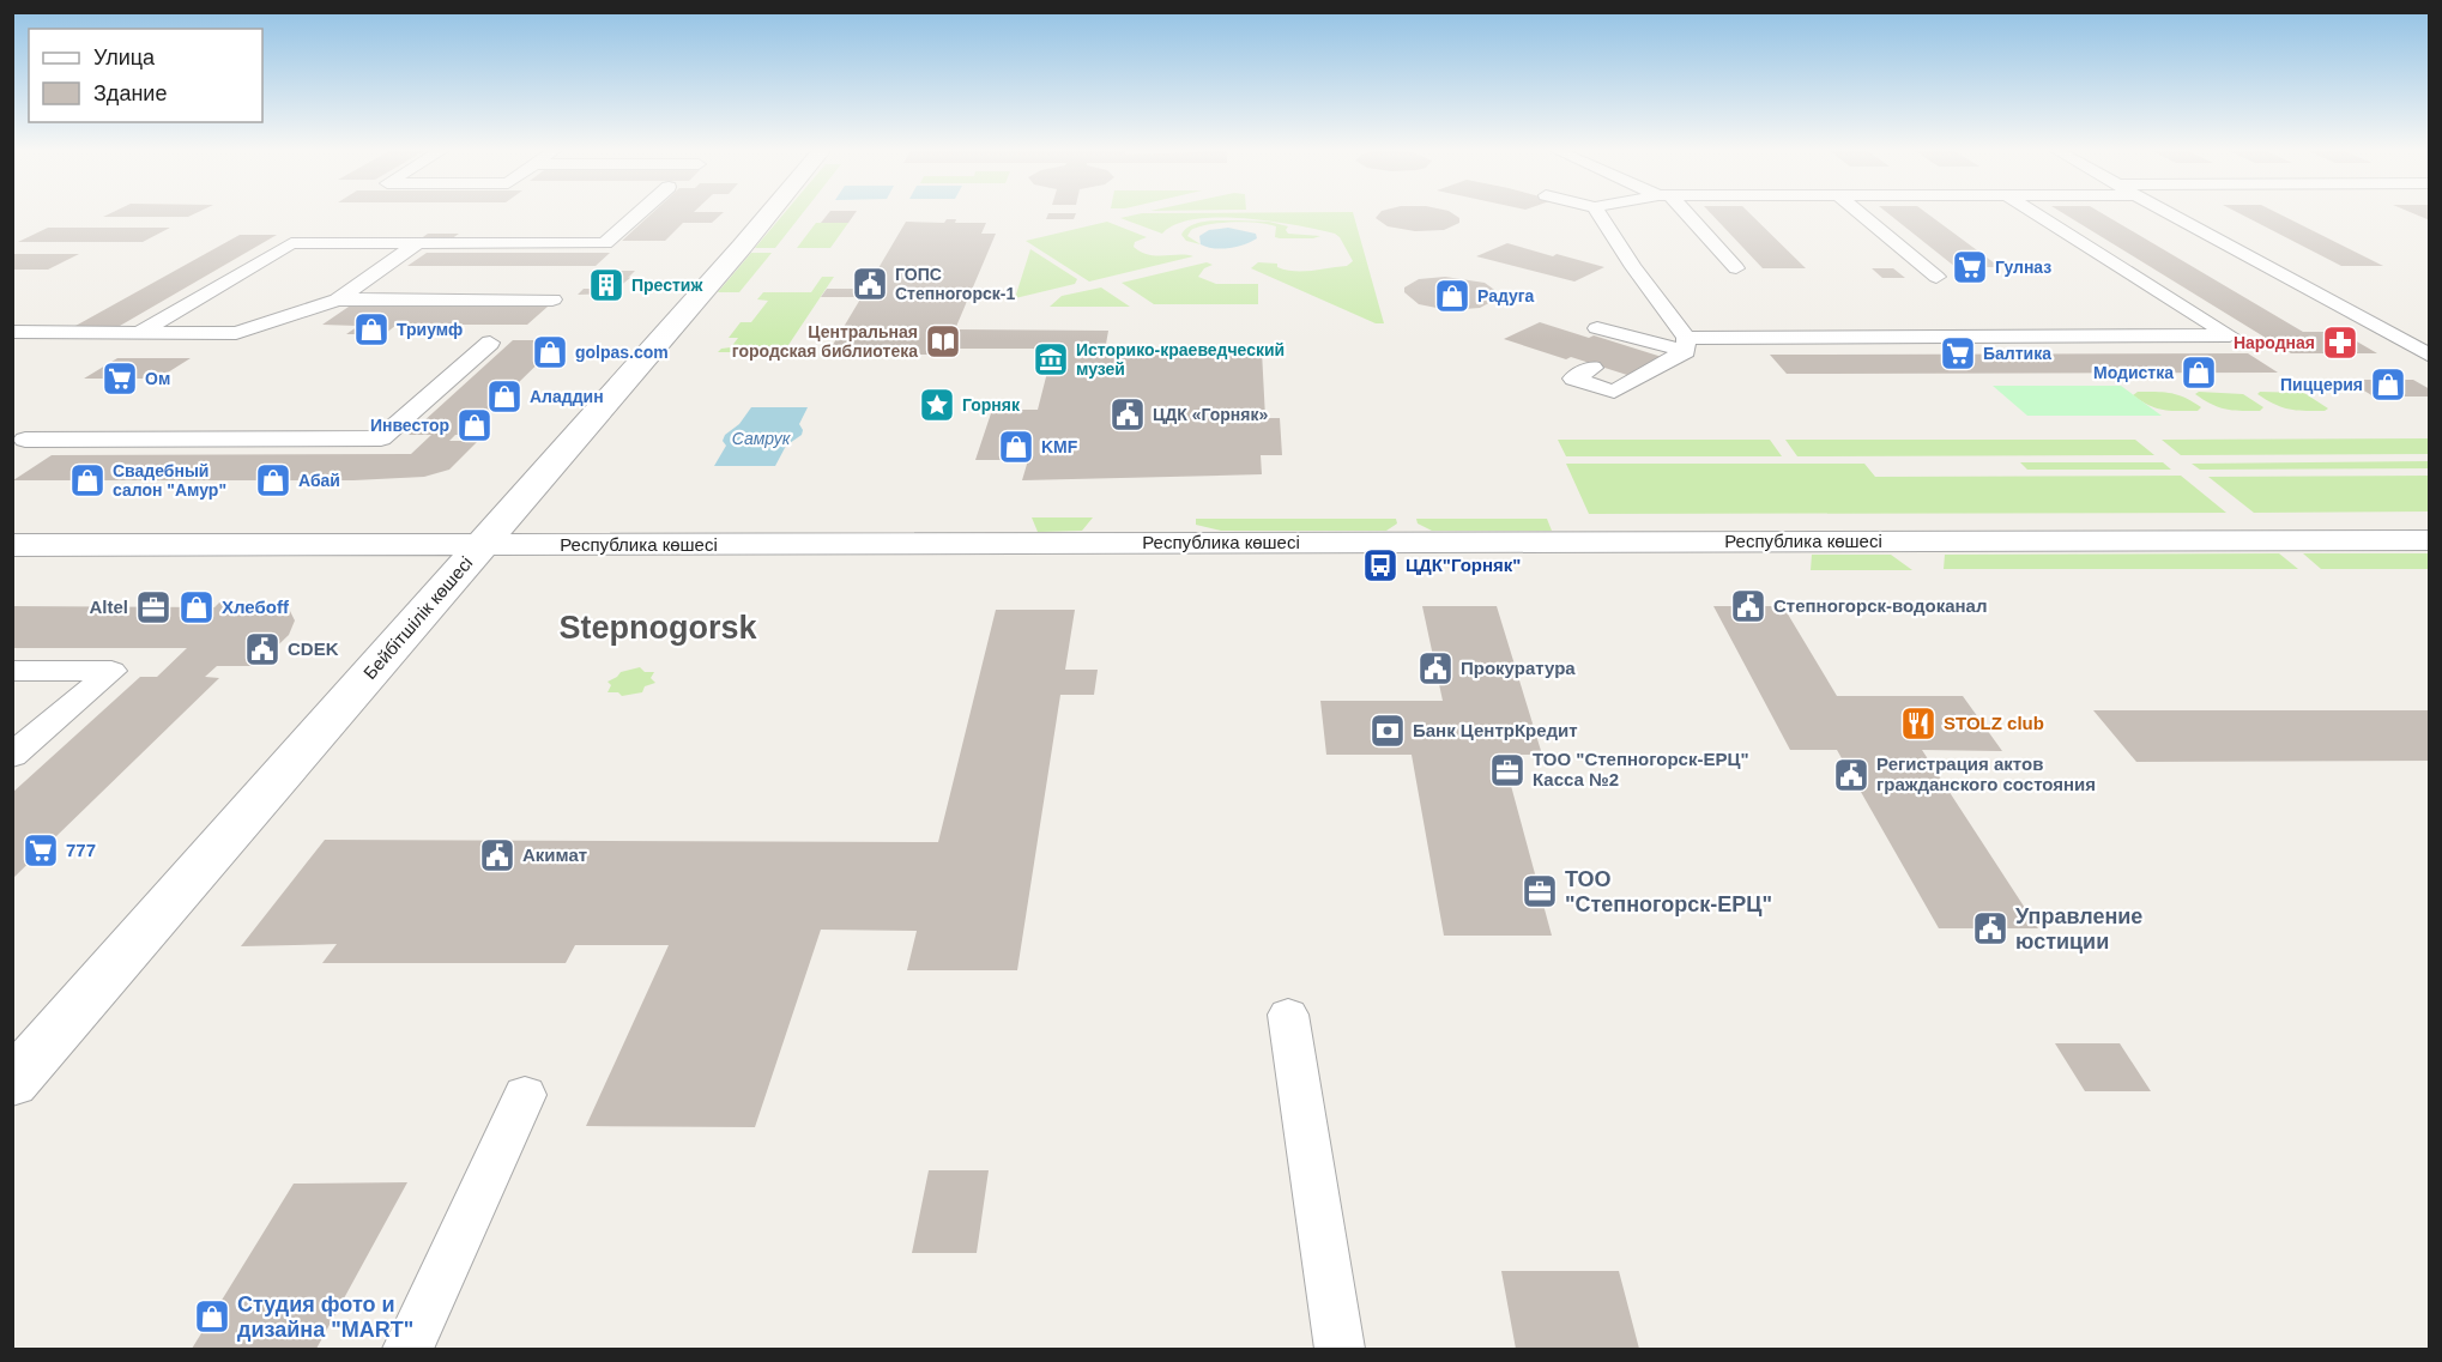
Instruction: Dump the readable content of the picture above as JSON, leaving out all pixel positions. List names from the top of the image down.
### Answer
{
  "streets": {
    "street": ["Республика көшесі", "Бейбітшілік көшесі"]
  },
  "crossings": [
    ["Республика көшесі", "Бейбітшілік көшесі"]
  ],
  "districts": ["Stepnogorsk"],
  "water": ["Самрук"],
  "places": {
    "supermarket": [
      "Гулназ",
      "Балтика",
      "Ом",
      "777"
    ],
    "public building": [
      "ГОПС Степногорск-1",
      "ЦДК «Горняк»",
      "Степногорск-водоканал",
      "CDEK",
      "Прокуратура",
      "Регистрация актов гражданского состояния",
      "Акимат",
      "Управление юстиции"
    ],
    "building": ["Престиж"],
    "shop": [
      "Радуга",
      "Триумф",
      "golpas.com",
      "Модистка",
      "Пиццерия",
      "Аладдин",
      "Инвестор",
      "KMF",
      "Свадебный салон \"Амур\"",
      "Абай",
      "Хлебoff",
      "Студия фото и дизайна \"MART\""
    ],
    "library": ["Центральная городская библиотека"],
    "pharmacy": ["Народная"],
    "museum": ["Историко-краеведческий музей"],
    "place": ["Горняк"],
    "bus stop": ["ЦДК\"Горняк\""],
    "office": ["Altel", "ТОО \"Степногорск-ЕРЦ\" Касса №2", "ТОО \"Степногорск-ЕРЦ\""],
    "restaurant": ["STOLZ club"],
    "bank": ["Банк ЦентрКредит"]
  },
  "legend": ["Улица", "Здание"]
}
